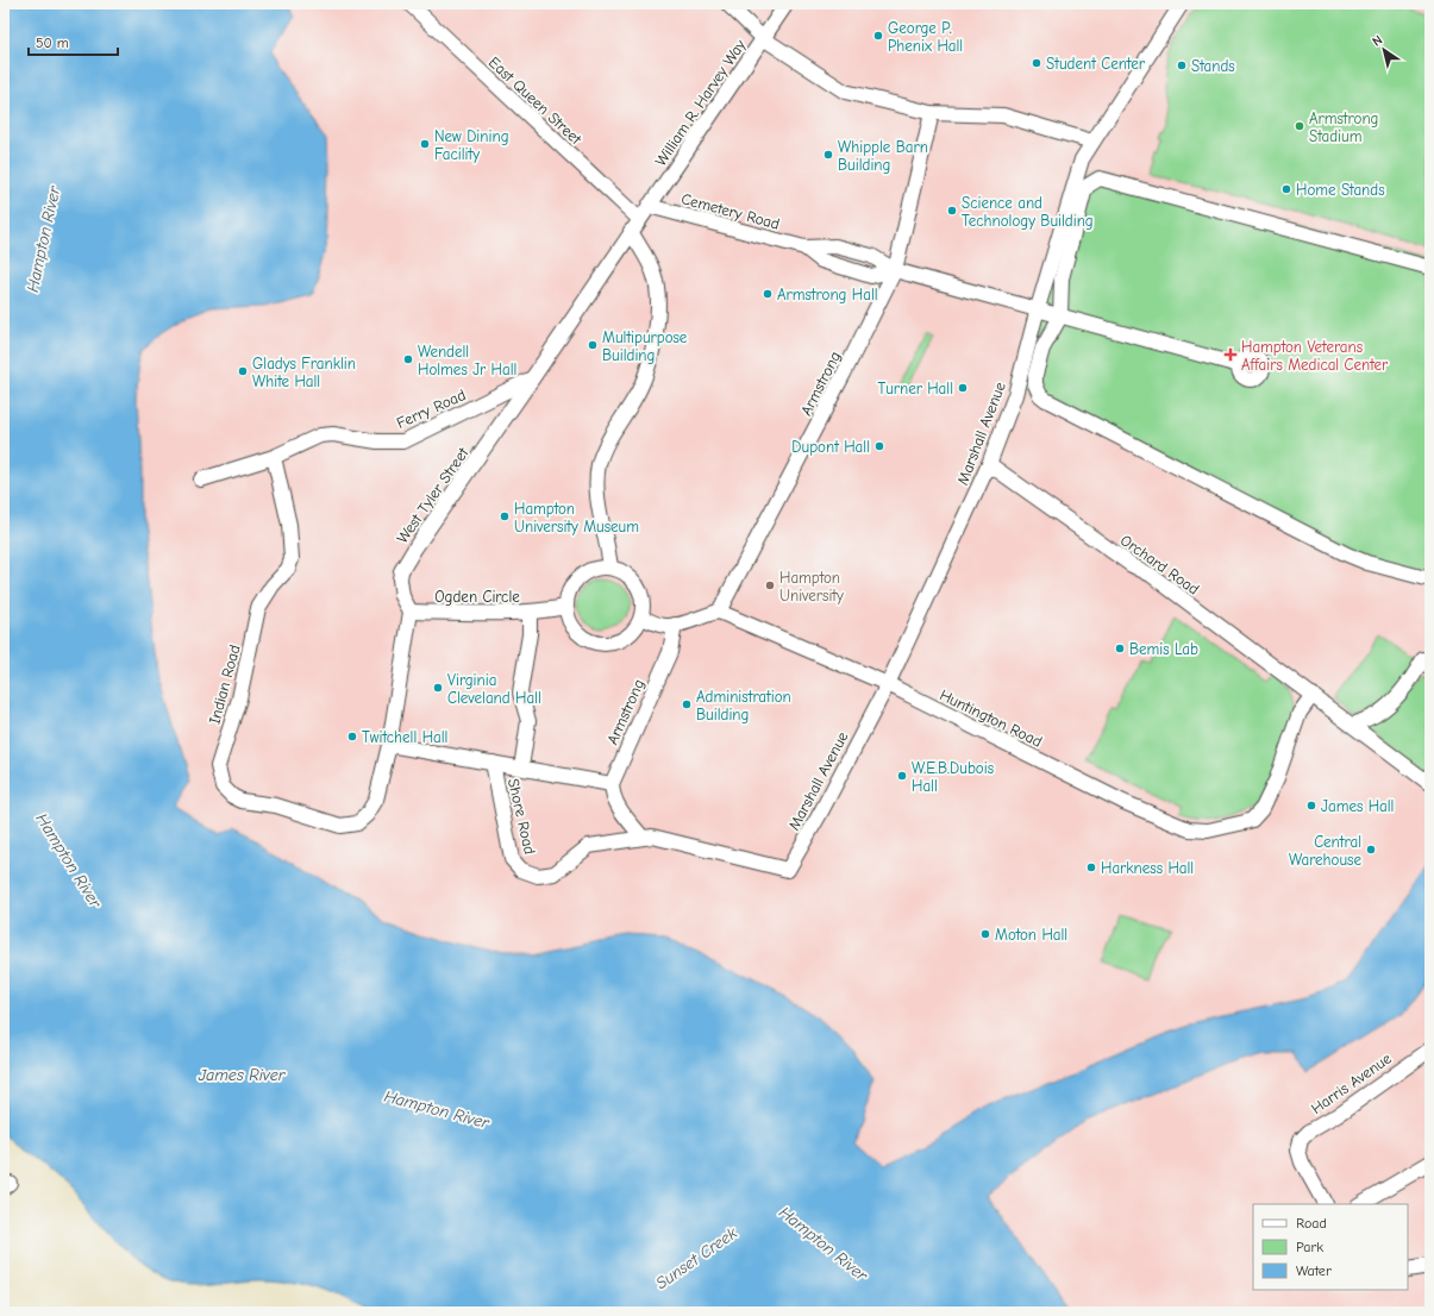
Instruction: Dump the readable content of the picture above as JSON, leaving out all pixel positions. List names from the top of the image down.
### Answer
{
  "streets": {
    "street": [
      "East Queen Street",
      "William R. Harvey Way",
      "Cemetery Road",
      "Armstrong",
      "Ferry Road",
      "Marshall Avenue",
      "West Tyler Street",
      "Orchard Road",
      "Ogden Circle",
      "Indian Road",
      "Huntington Road",
      "Shore Road",
      "Harris Avenue"
    ]
  },
  "crossings": [
    ["East Queen Street", "William R. Harvey Way"],
    ["East Queen Street", "West Tyler Street"],
    ["William R. Harvey Way", "Cemetery Road"],
    ["William R. Harvey Way", "West Tyler Street"],
    ["Cemetery Road", "Armstrong"],
    ["Cemetery Road", "Marshall Avenue"],
    ["Armstrong", "Huntington Road"],
    ["Ferry Road", "West Tyler Street"],
    ["Ferry Road", "Indian Road"],
    ["Marshall Avenue", "Orchard Road"],
    ["Marshall Avenue", "Huntington Road"],
    ["Marshall Avenue", "Shore Road"],
    ["West Tyler Street", "Ogden Circle"],
    ["Orchard Road", "Huntington Road"],
    ["Indian Road", "Shore Road"]
  ],
  "water": ["Hampton River", "James River", "Sunset Creek"],
  "places": {
    "other": [
      "George P. Phenix Hall",
      "Student Center",
      "Stands",
      "Armstrong Stadium",
      "New Dining Facility",
      "Whipple Barn Building",
      "Home Stands",
      "Science and Technology Building",
      "Armstrong Hall",
      "Multipurpose Building",
      "Wendell Holmes Jr Hall",
      "Gladys Franklin White Hall",
      "Turner Hall",
      "Dupont Hall",
      "Hampton University Museum",
      "Hampton University",
      "Bemis Lab",
      "Virginia Cleveland Hall",
      "Administration Building",
      "Twitchell Hall",
      "W.E.B.Dubois Hall",
      "James Hall",
      "Central Warehouse",
      "Harkness Hall",
      "Moton Hall"
    ],
    "health": ["Hampton Veterans Affairs Medical Center"]
  },
  "legend": ["Road", "Park", "Water"],
  "scale_bar": "50 m",
  "north": "top left"
}
